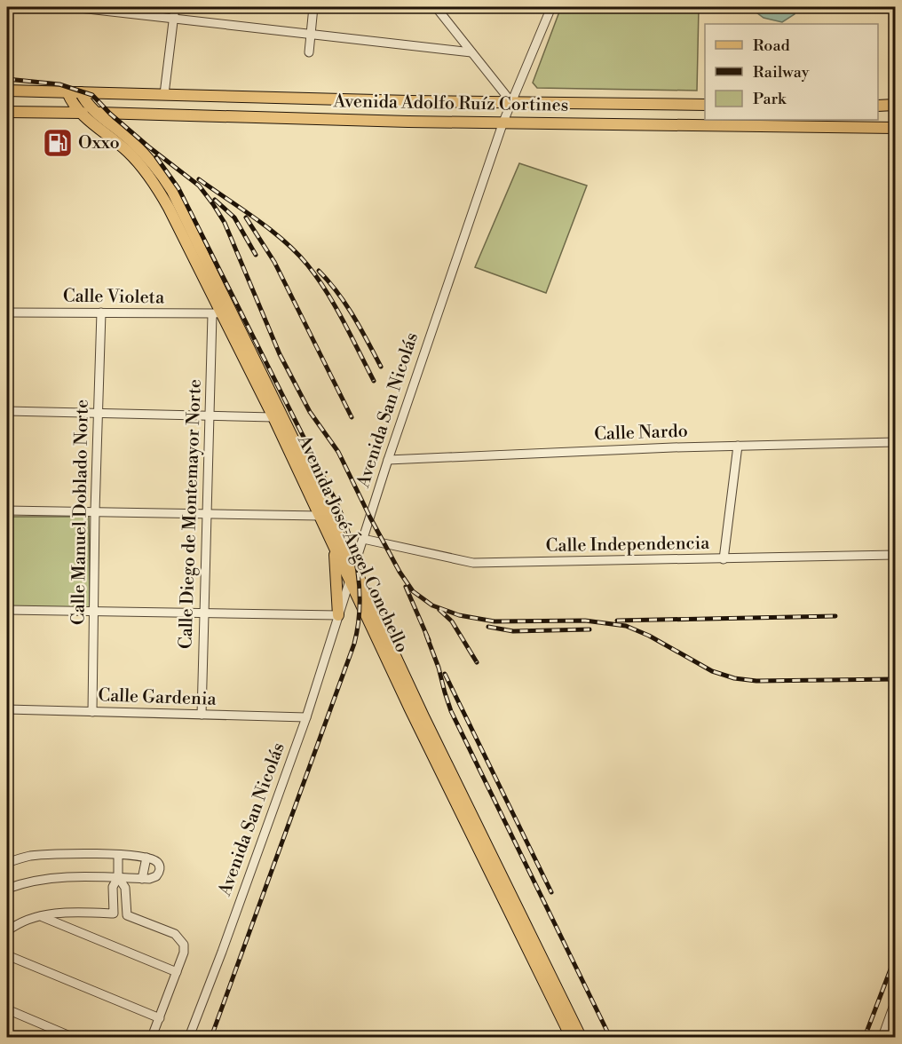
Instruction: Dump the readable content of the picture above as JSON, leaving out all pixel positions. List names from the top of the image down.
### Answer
{
  "streets": {
    "main road": ["Avenida Adolfo Ruíz Cortines", "Avenida José Ángel Conchello"],
    "street": [
      "Calle Violeta",
      "Avenida San Nicolás",
      "Calle Nardo",
      "Calle Manuel Doblado Norte",
      "Calle Diego de Montemayor Norte",
      "Calle Independencia",
      "Calle Gardenia"
    ]
  },
  "crossings": [
    ["Avenida Adolfo Ruíz Cortines", "Avenida San Nicolás"],
    ["Avenida Adolfo Ruíz Cortines", "Avenida José Ángel Conchello"],
    ["Calle Violeta", "Calle Manuel Doblado Norte"],
    ["Calle Violeta", "Calle Diego de Montemayor Norte"],
    ["Calle Violeta", "Avenida José Ángel Conchello"],
    ["Avenida San Nicolás", "Calle Nardo"],
    ["Avenida San Nicolás", "Avenida José Ángel Conchello"],
    ["Avenida San Nicolás", "Calle Independencia"],
    ["Avenida San Nicolás", "Calle Gardenia"],
    ["Calle Manuel Doblado Norte", "Calle Gardenia"],
    ["Calle Diego de Montemayor Norte", "Avenida José Ángel Conchello"],
    ["Calle Diego de Montemayor Norte", "Calle Gardenia"]
  ],
  "places": {
    "fuel station": ["Oxxo"]
  },
  "legend": ["Road", "Railway", "Park"]
}
